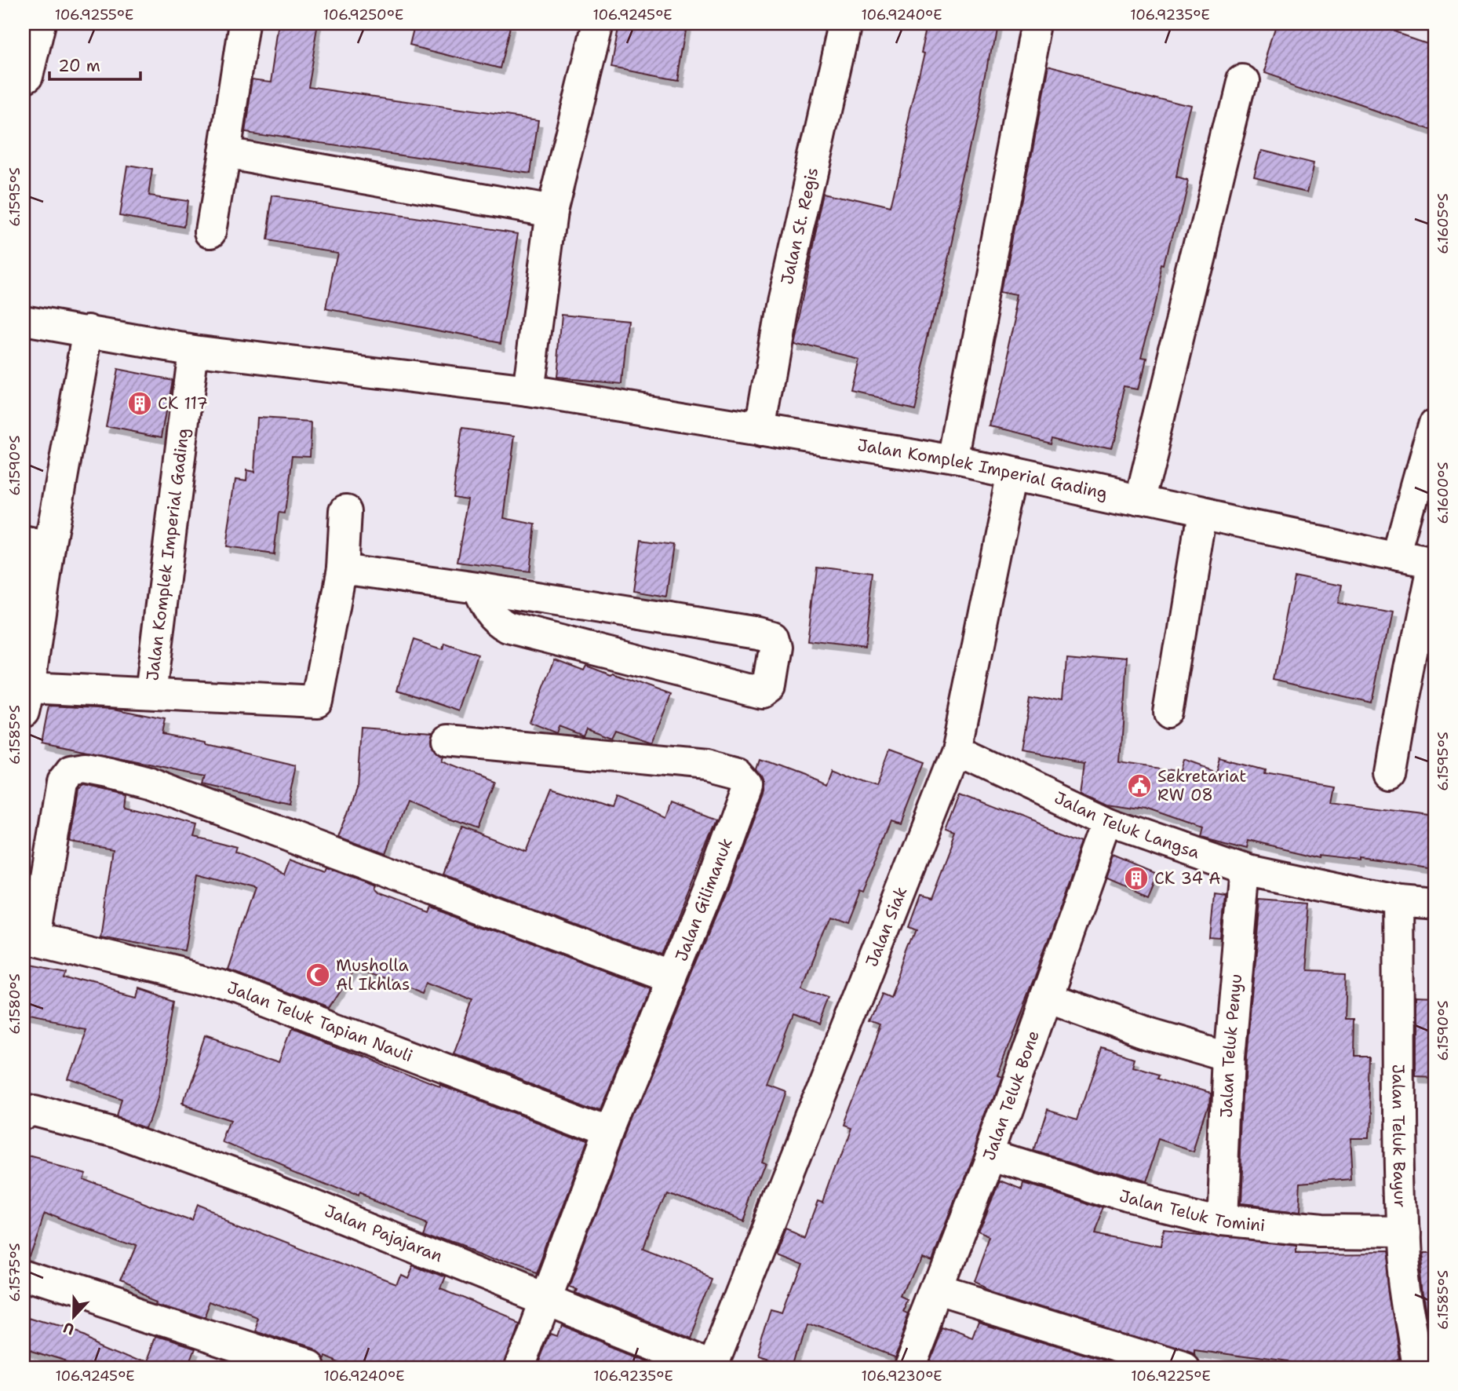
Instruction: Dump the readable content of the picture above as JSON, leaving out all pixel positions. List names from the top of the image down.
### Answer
{
  "streets": {
    "street": [
      "Jalan St. Regis",
      "Jalan Komplek Imperial Gading",
      "Jalan Teluk Langsa",
      "Jalan Gilimanuk",
      "Jalan Siak",
      "Jalan Teluk Tapian Nauli",
      "Jalan Teluk Penyu",
      "Jalan Teluk Bone",
      "Jalan Teluk Bayur",
      "Jalan Teluk Tomini",
      "Jalan Pajajaran"
    ]
  },
  "crossings": [
    ["Jalan St. Regis", "Jalan Komplek Imperial Gading"],
    ["Jalan Komplek Imperial Gading", "Jalan Siak"],
    ["Jalan Teluk Langsa", "Jalan Siak"],
    ["Jalan Teluk Langsa", "Jalan Teluk Penyu"],
    ["Jalan Teluk Langsa", "Jalan Teluk Bone"],
    ["Jalan Teluk Langsa", "Jalan Teluk Bayur"],
    ["Jalan Gilimanuk", "Jalan Teluk Tapian Nauli"],
    ["Jalan Gilimanuk", "Jalan Pajajaran"],
    ["Jalan Siak", "Jalan Pajajaran"],
    ["Jalan Teluk Penyu", "Jalan Teluk Tomini"],
    ["Jalan Teluk Bone", "Jalan Teluk Tomini"],
    ["Jalan Teluk Bayur", "Jalan Teluk Tomini"]
  ],
  "places": {
    "building": ["CK 117", "CK 34 A"],
    "public building": ["Sekretariat RW 08"],
    "mosque": ["Musholla Al Ikhlas"]
  },
  "scale_bar": "20 m",
  "north": "bottom",
  "coordinates": [
    "106.9255°E",
    "106.9250°E",
    "106.9245°E",
    "106.9240°E",
    "106.9235°E",
    "6.1595°S",
    "6.1605°S",
    "6.1590°S",
    "6.1600°S",
    "6.1585°S",
    "6.1580°S",
    "6.1575°S",
    "106.9230°E",
    "106.9225°E"
  ]
}
